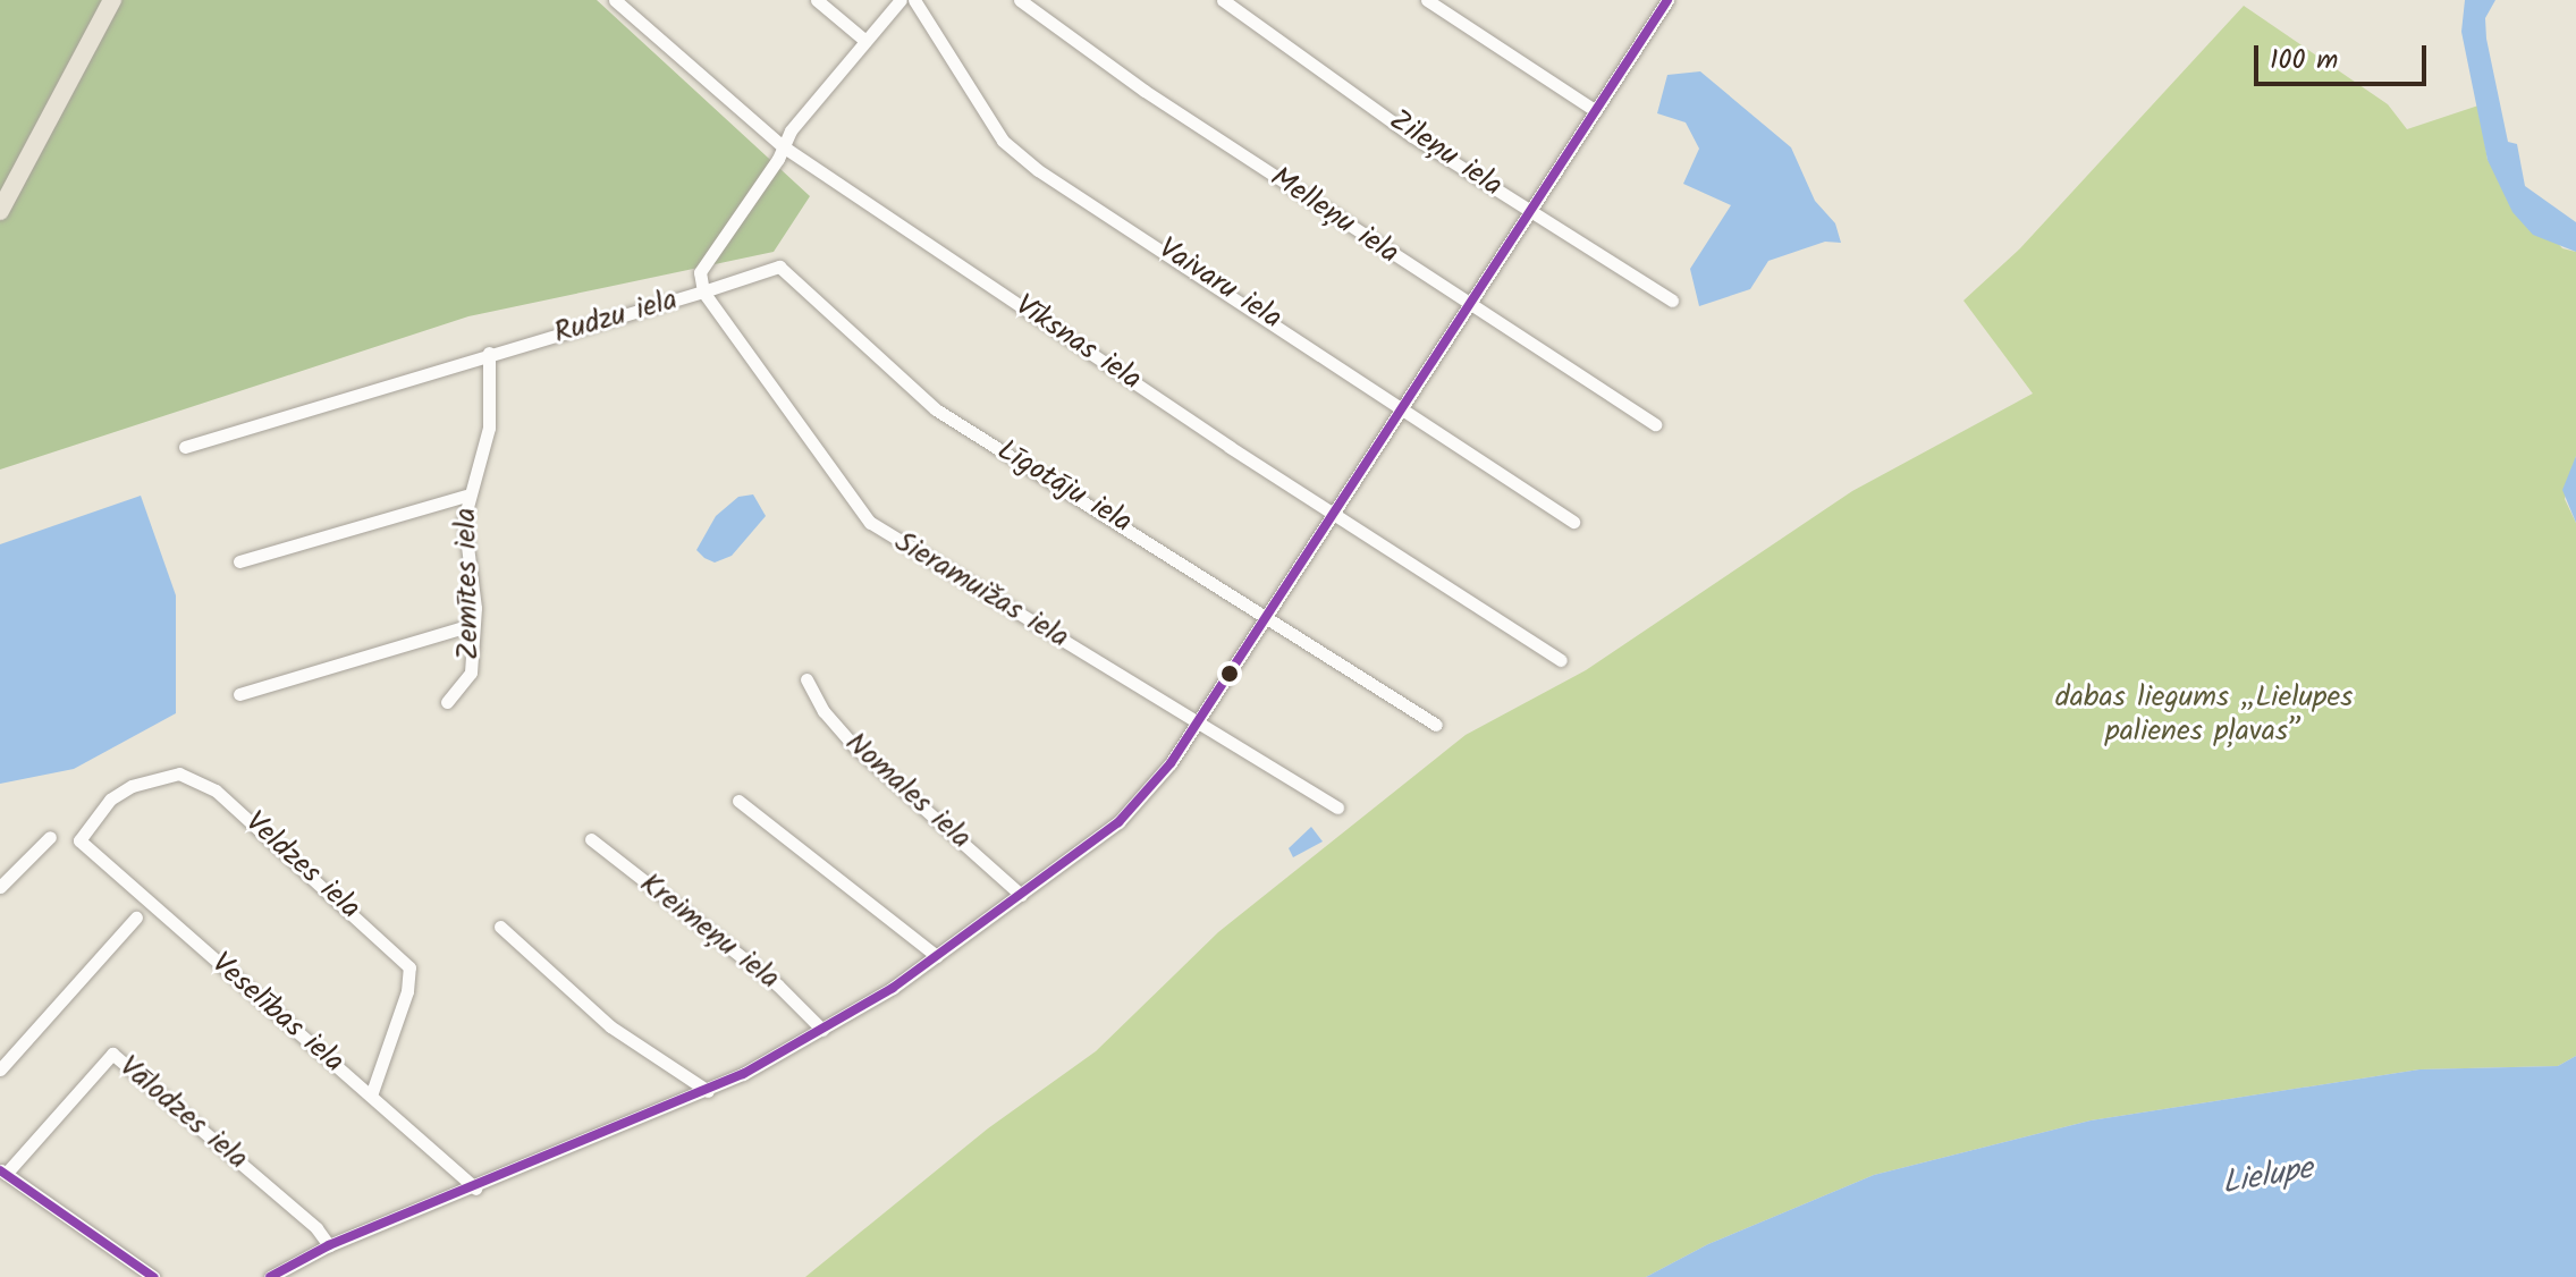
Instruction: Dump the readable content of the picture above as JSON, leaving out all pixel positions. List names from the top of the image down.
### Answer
{
  "streets": {
    "street": [
      "Zileņu iela",
      "Melleņu iela",
      "Vaivaru iela",
      "Rudzu iela",
      "Vīksnas iela",
      "Līgotāju iela",
      "Zemītes iela",
      "Sieramuižas iela",
      "Nomales iela",
      "Veldzes iela",
      "Kreimeņu iela",
      "Veselības iela",
      "Vālodzes iela"
    ]
  },
  "crossings": [
    ["Rudzu iela", "Vīksnas iela"],
    ["Rudzu iela", "Līgotāju iela"],
    ["Rudzu iela", "Zemītes iela"],
    ["Rudzu iela", "Sieramuižas iela"],
    ["Līgotāju iela", "Sieramuižas iela"],
    ["Veldzes iela", "Veselības iela"]
  ],
  "water": ["Lielupe"],
  "parks": ["dabas liegums „Lielupes palienes pļavas”"],
  "scale_bar": "100 m"
}
